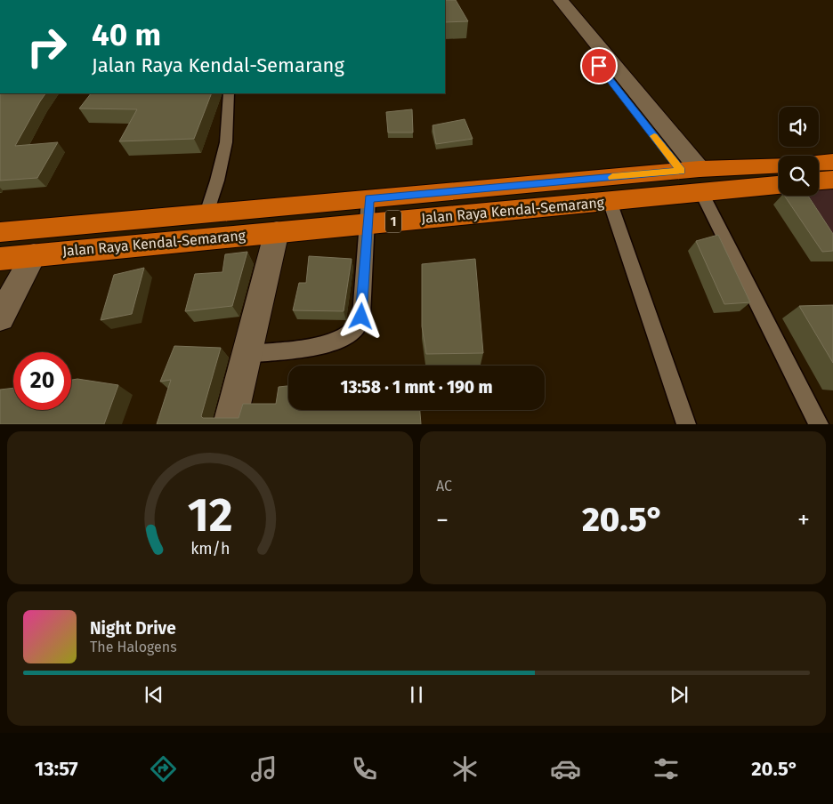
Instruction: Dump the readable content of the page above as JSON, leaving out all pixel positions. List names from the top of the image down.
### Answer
{
  "streets": {
    "highway": ["Jalan Raya Kendal-Semarang", "1"]
  },
  "page": {
    "turn": ["40 m", "Jalan Raya Kendal-Semarang"],
    "limit": "20",
    "trip": "13:58 · 1 mnt · 190 m",
    "tile": "AC",
    "heat": ["−", "20.5°", "+"],
    "song": ["Night Drive", "The Halogens"],
    "tabs": ["13:57", "20.5°"],
    "gauge": ["12", "km/h"]
  }
}
